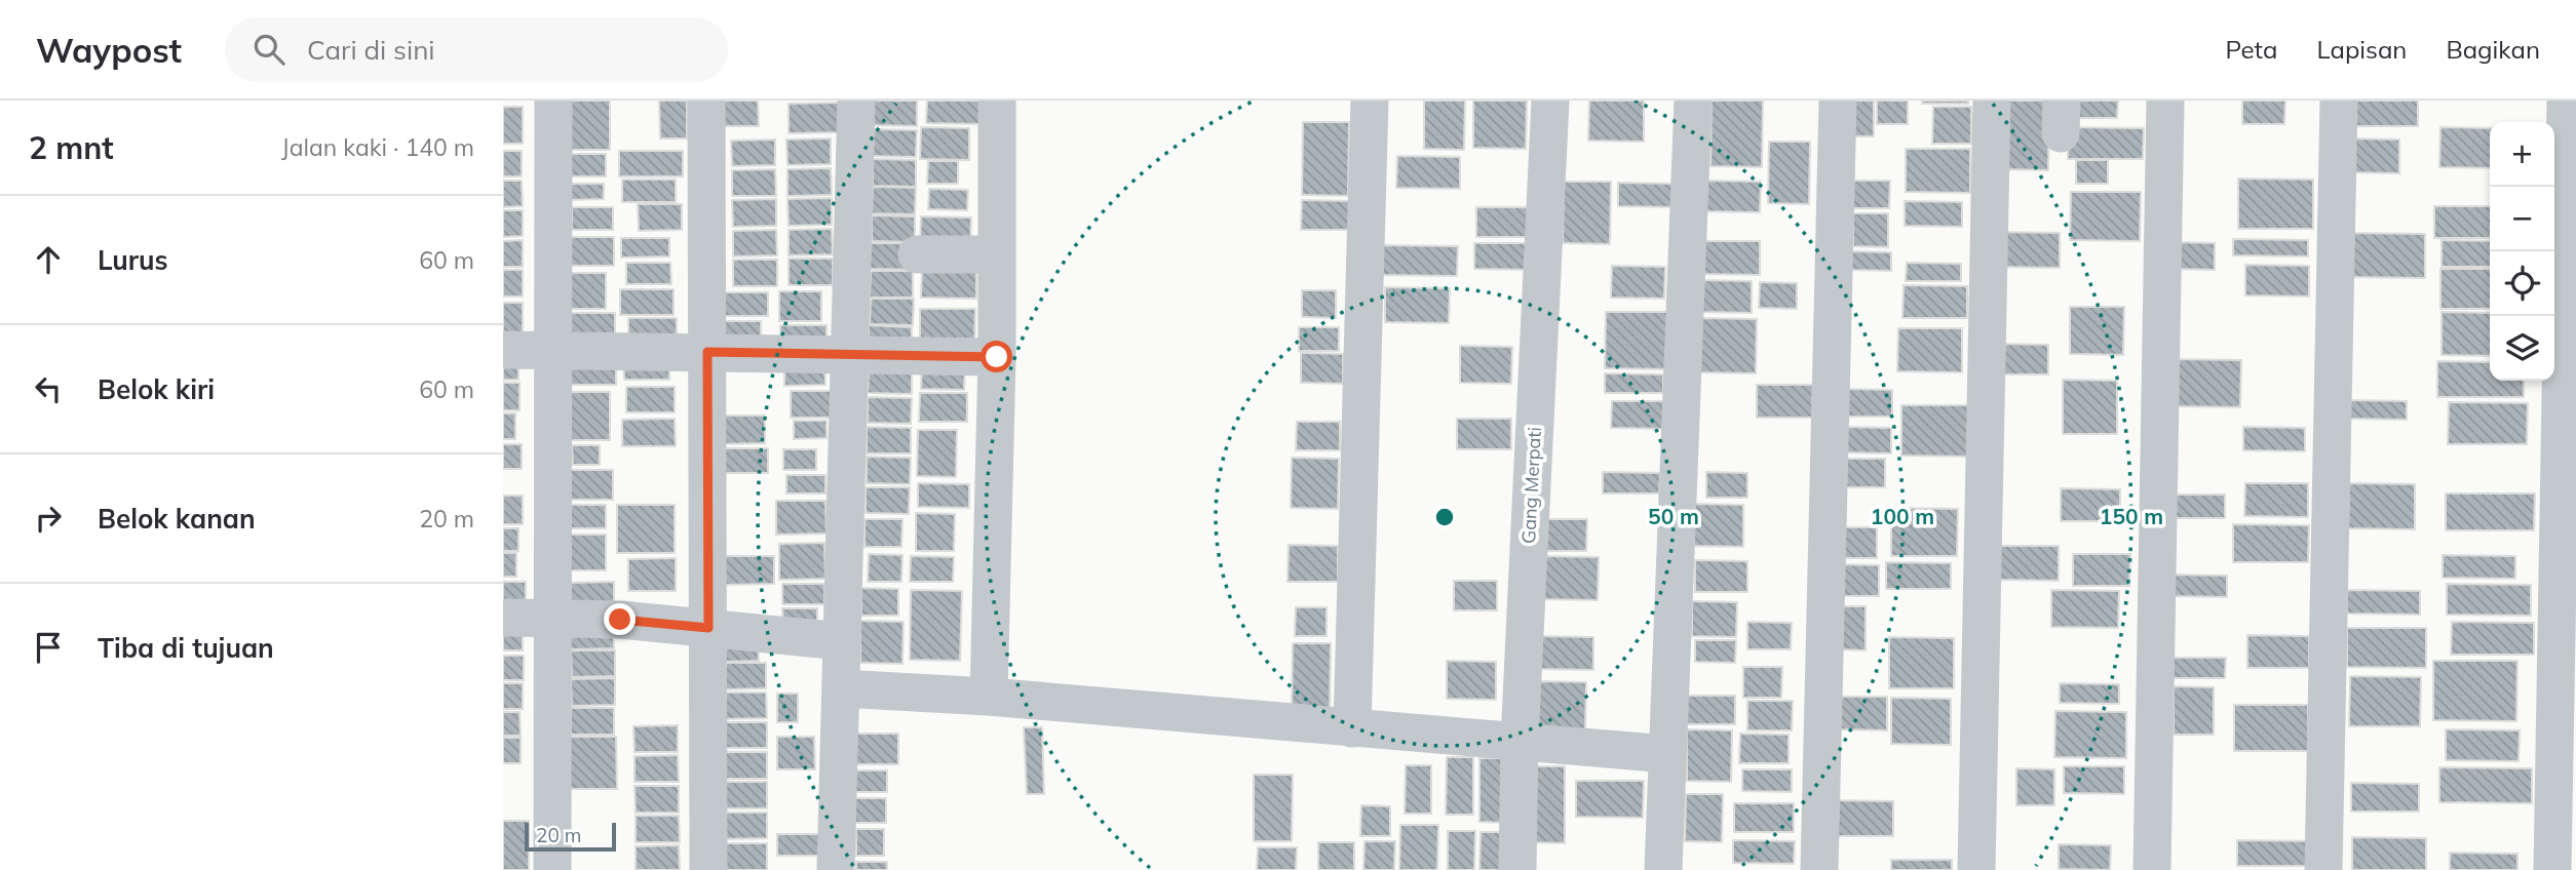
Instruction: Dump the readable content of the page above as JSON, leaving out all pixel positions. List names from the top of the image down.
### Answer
{
  "streets": {
    "street": ["Gang Merpati"]
  },
  "scale_bar": "20 m",
  "page": {
    "header": "Waypost",
    "search": "Cari di sini",
    "nav": ["Peta", "Lapisan", "Bagikan"],
    "heading": ["2 mnt", "Jalan kaki · 140 m"],
    "map_buttons": ["+", "−"],
    "list": [
      ["Lurus", "60 m"],
      ["Belok kiri", "60 m"],
      ["Belok kanan", "20 m"],
      "Tiba di tujuan"
    ],
    "scale": "20 m"
  },
  "rings": ["50 m", "100 m", "150 m"]
}
